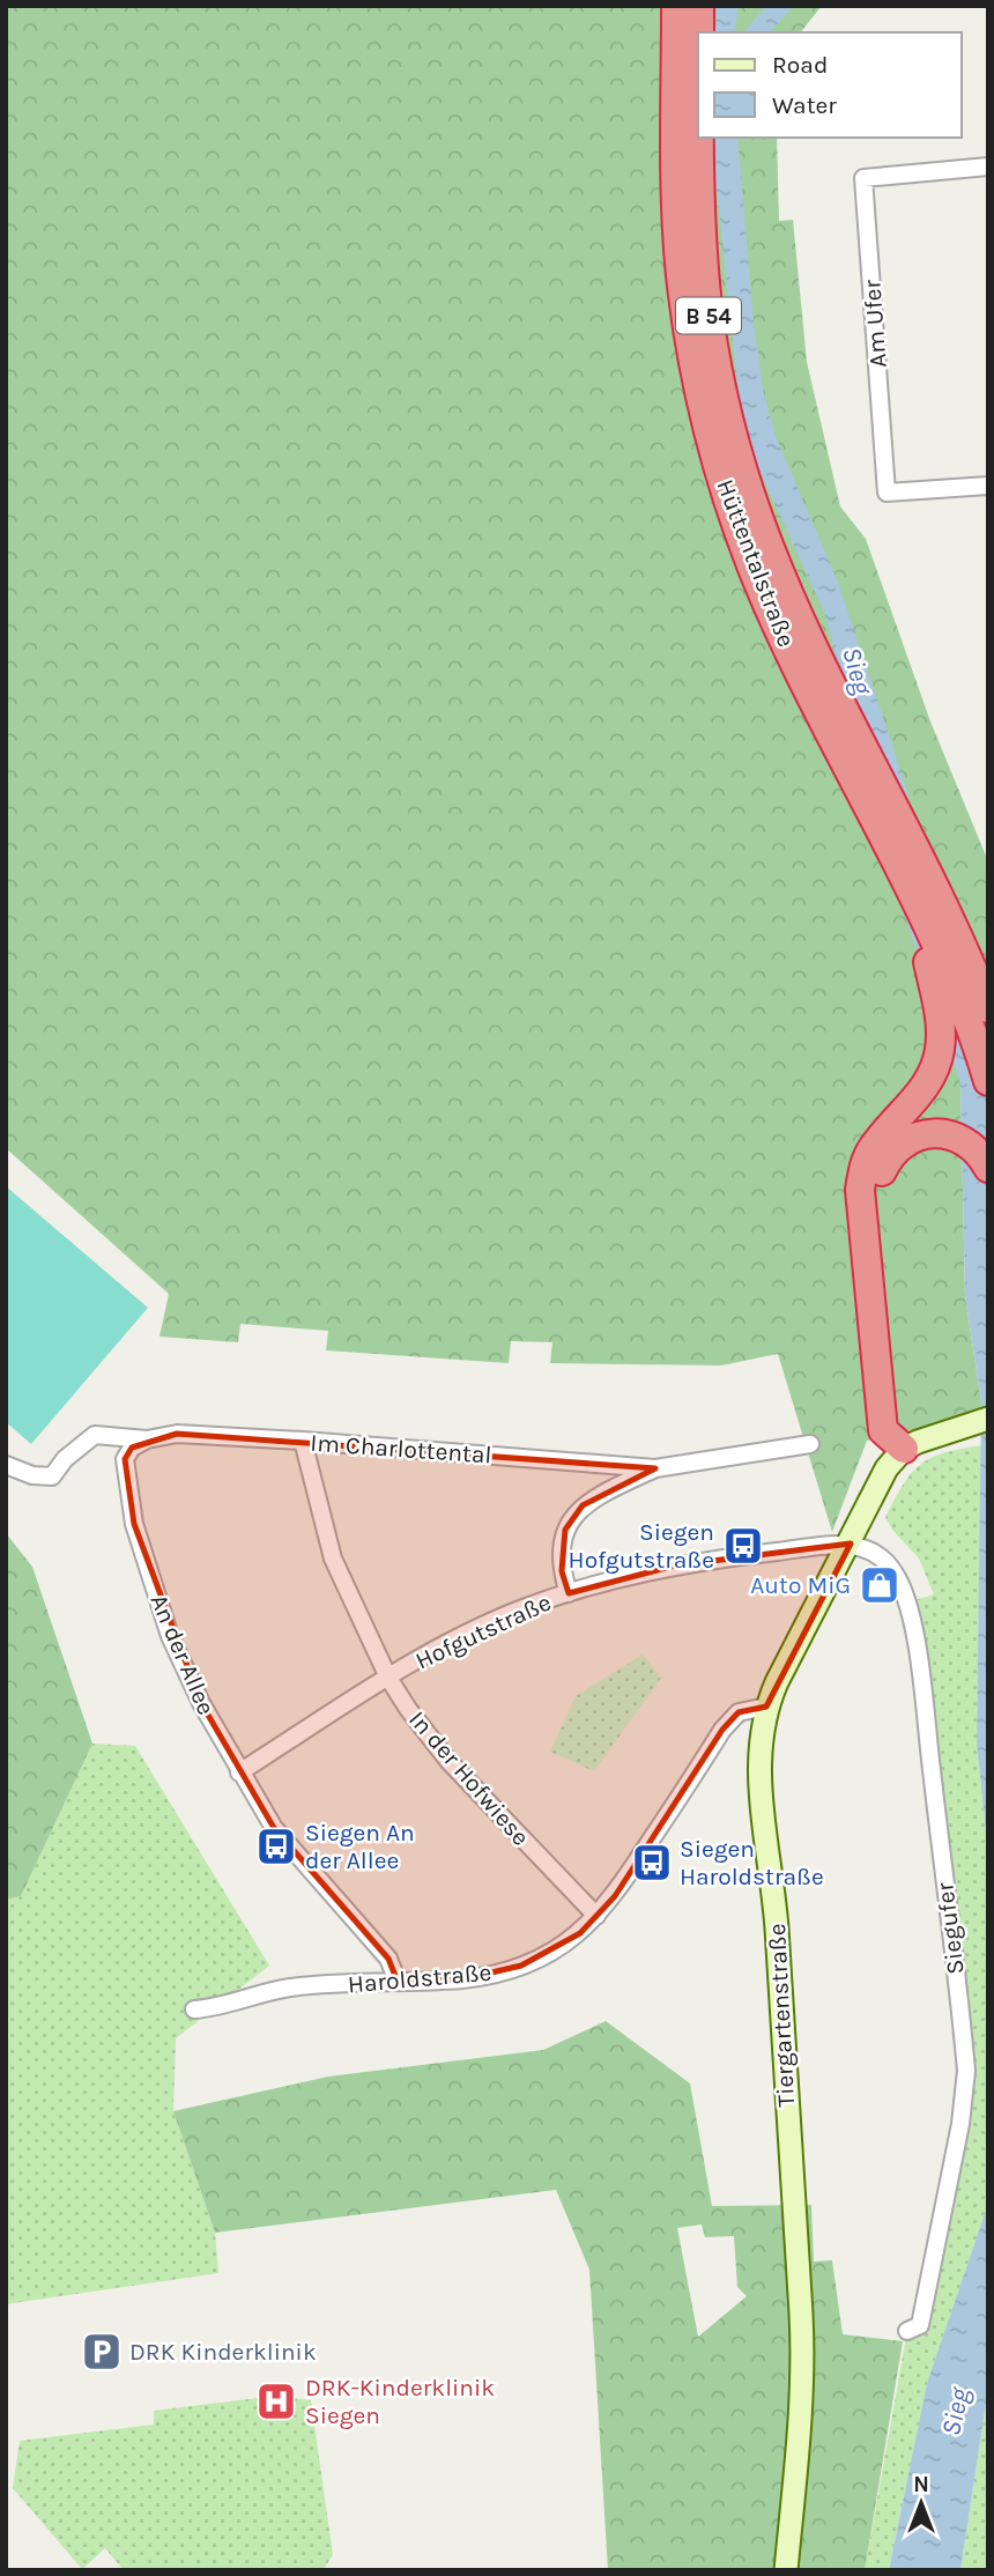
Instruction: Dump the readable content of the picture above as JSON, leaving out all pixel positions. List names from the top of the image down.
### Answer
{
  "streets": {
    "highway": ["B 54", "Hüttentalstraße"],
    "street": [
      "Am Ufer",
      "Im Charlottental",
      "Hofgutstraße",
      "An der Allee",
      "In der Hofwiese",
      "Siegufer",
      "Haroldstraße",
      "Tiergartenstraße"
    ]
  },
  "crossings": [
    ["Im Charlottental", "Hofgutstraße"],
    ["Im Charlottental", "An der Allee"],
    ["Im Charlottental", "In der Hofwiese"],
    ["Hofgutstraße", "An der Allee"],
    ["Hofgutstraße", "In der Hofwiese"],
    ["Hofgutstraße", "Siegufer"],
    ["Hofgutstraße", "Tiergartenstraße"],
    ["An der Allee", "Haroldstraße"],
    ["In der Hofwiese", "Haroldstraße"],
    ["Siegufer", "Tiergartenstraße"],
    ["Haroldstraße", "Tiergartenstraße"]
  ],
  "water": ["Sieg"],
  "places": {
    "bus stop": ["Siegen Hofgutstraße", "Siegen An der Allee", "Siegen Haroldstraße"],
    "shop": ["Auto MiG"],
    "parking": ["DRK Kinderklinik"],
    "hospital": ["DRK-Kinderklinik Siegen"]
  },
  "legend": ["Road", "Water"],
  "north": "top"
}
